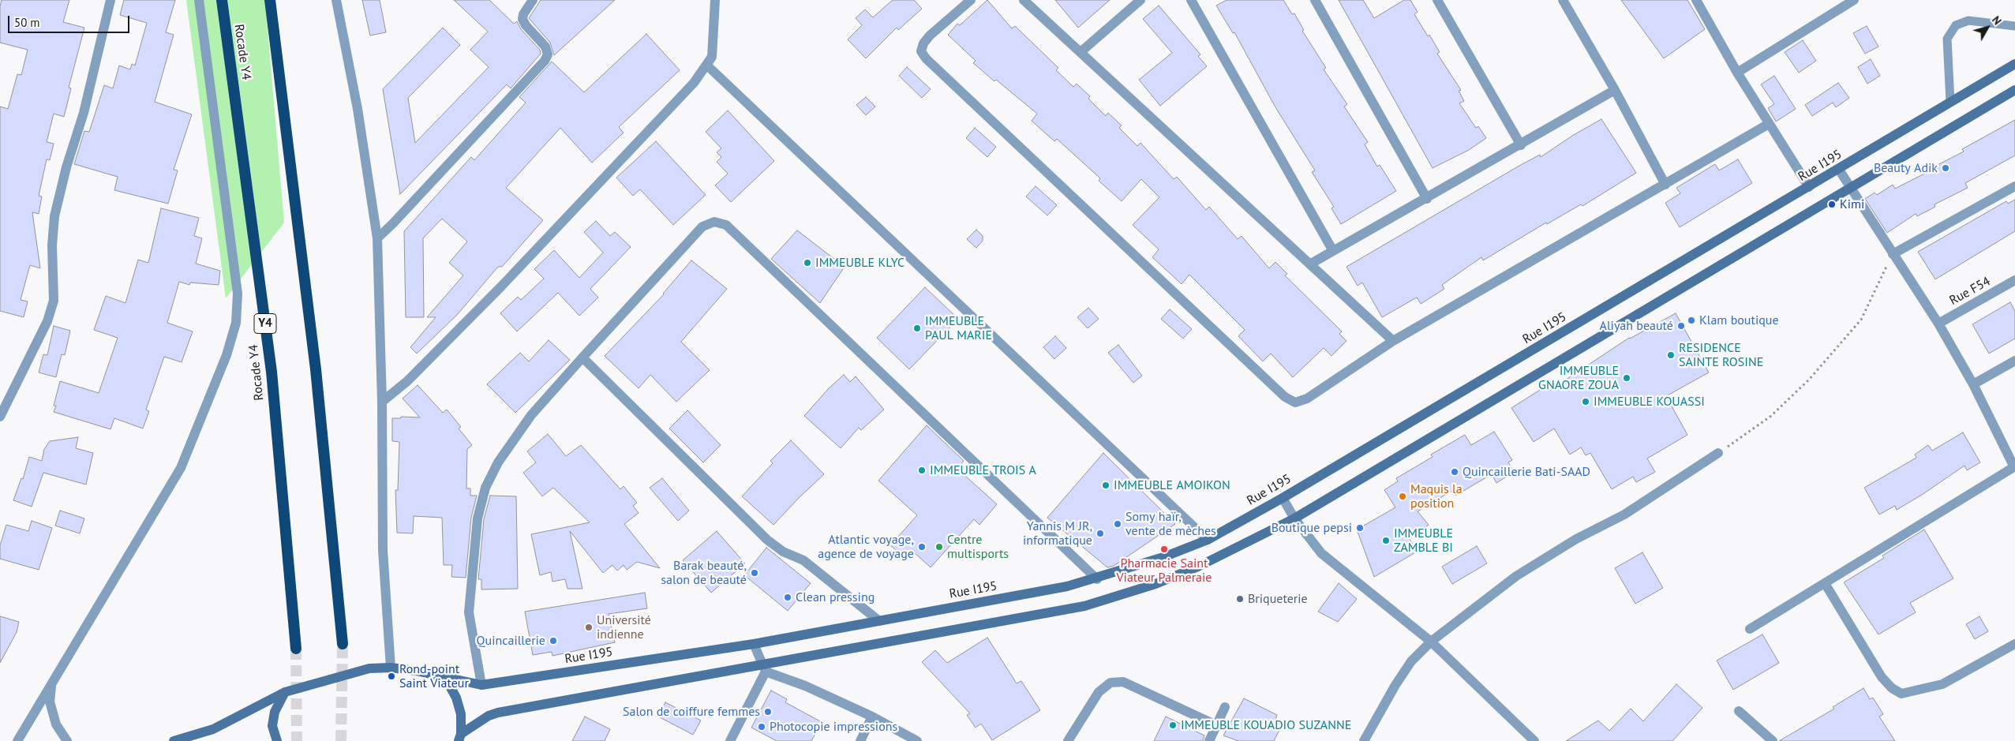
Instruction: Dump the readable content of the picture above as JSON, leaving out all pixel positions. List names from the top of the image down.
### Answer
{
  "streets": {
    "highway": ["Rocade Y4", "Y4"],
    "main road": ["Rue I195"],
    "street": ["Rue F54"]
  },
  "places": [
    "Beauty Adik",
    "Kimi",
    "IMMEUBLE KLYC",
    "Klam boutique",
    "Aliyah beauté",
    "IMMEUBLE PAUL MARIE",
    "RESIDENCE SAINTE ROSINE",
    "IMMEUBLE GNAORE ZOUA",
    "IMMEUBLE KOUASSI",
    "IMMEUBLE TROIS A",
    "Quincaillerie Bati-SAAD",
    "IMMEUBLE AMOIKON",
    "Maquis la position",
    "Somy haïr, vente de mèches",
    "Boutique pepsi",
    "Yannis M JR, informatique",
    "IMMEUBLE ZAMBLE BI",
    "Atlantic voyage, agence de voyage",
    "Centre multisports",
    "Pharmacie Saint Viateur Palmeraie",
    "Barak beauté, salon de beauté",
    "Clean pressing",
    "Briqueterie",
    "Université indienne",
    "Quincaillerie",
    "Rond-point Saint Viateur",
    "Salon de coiffure femmes",
    "IMMEUBLE KOUADIO SUZANNE",
    "Photocopie impressions"
  ],
  "scale_bar": "50 m",
  "north": "top right"
}
